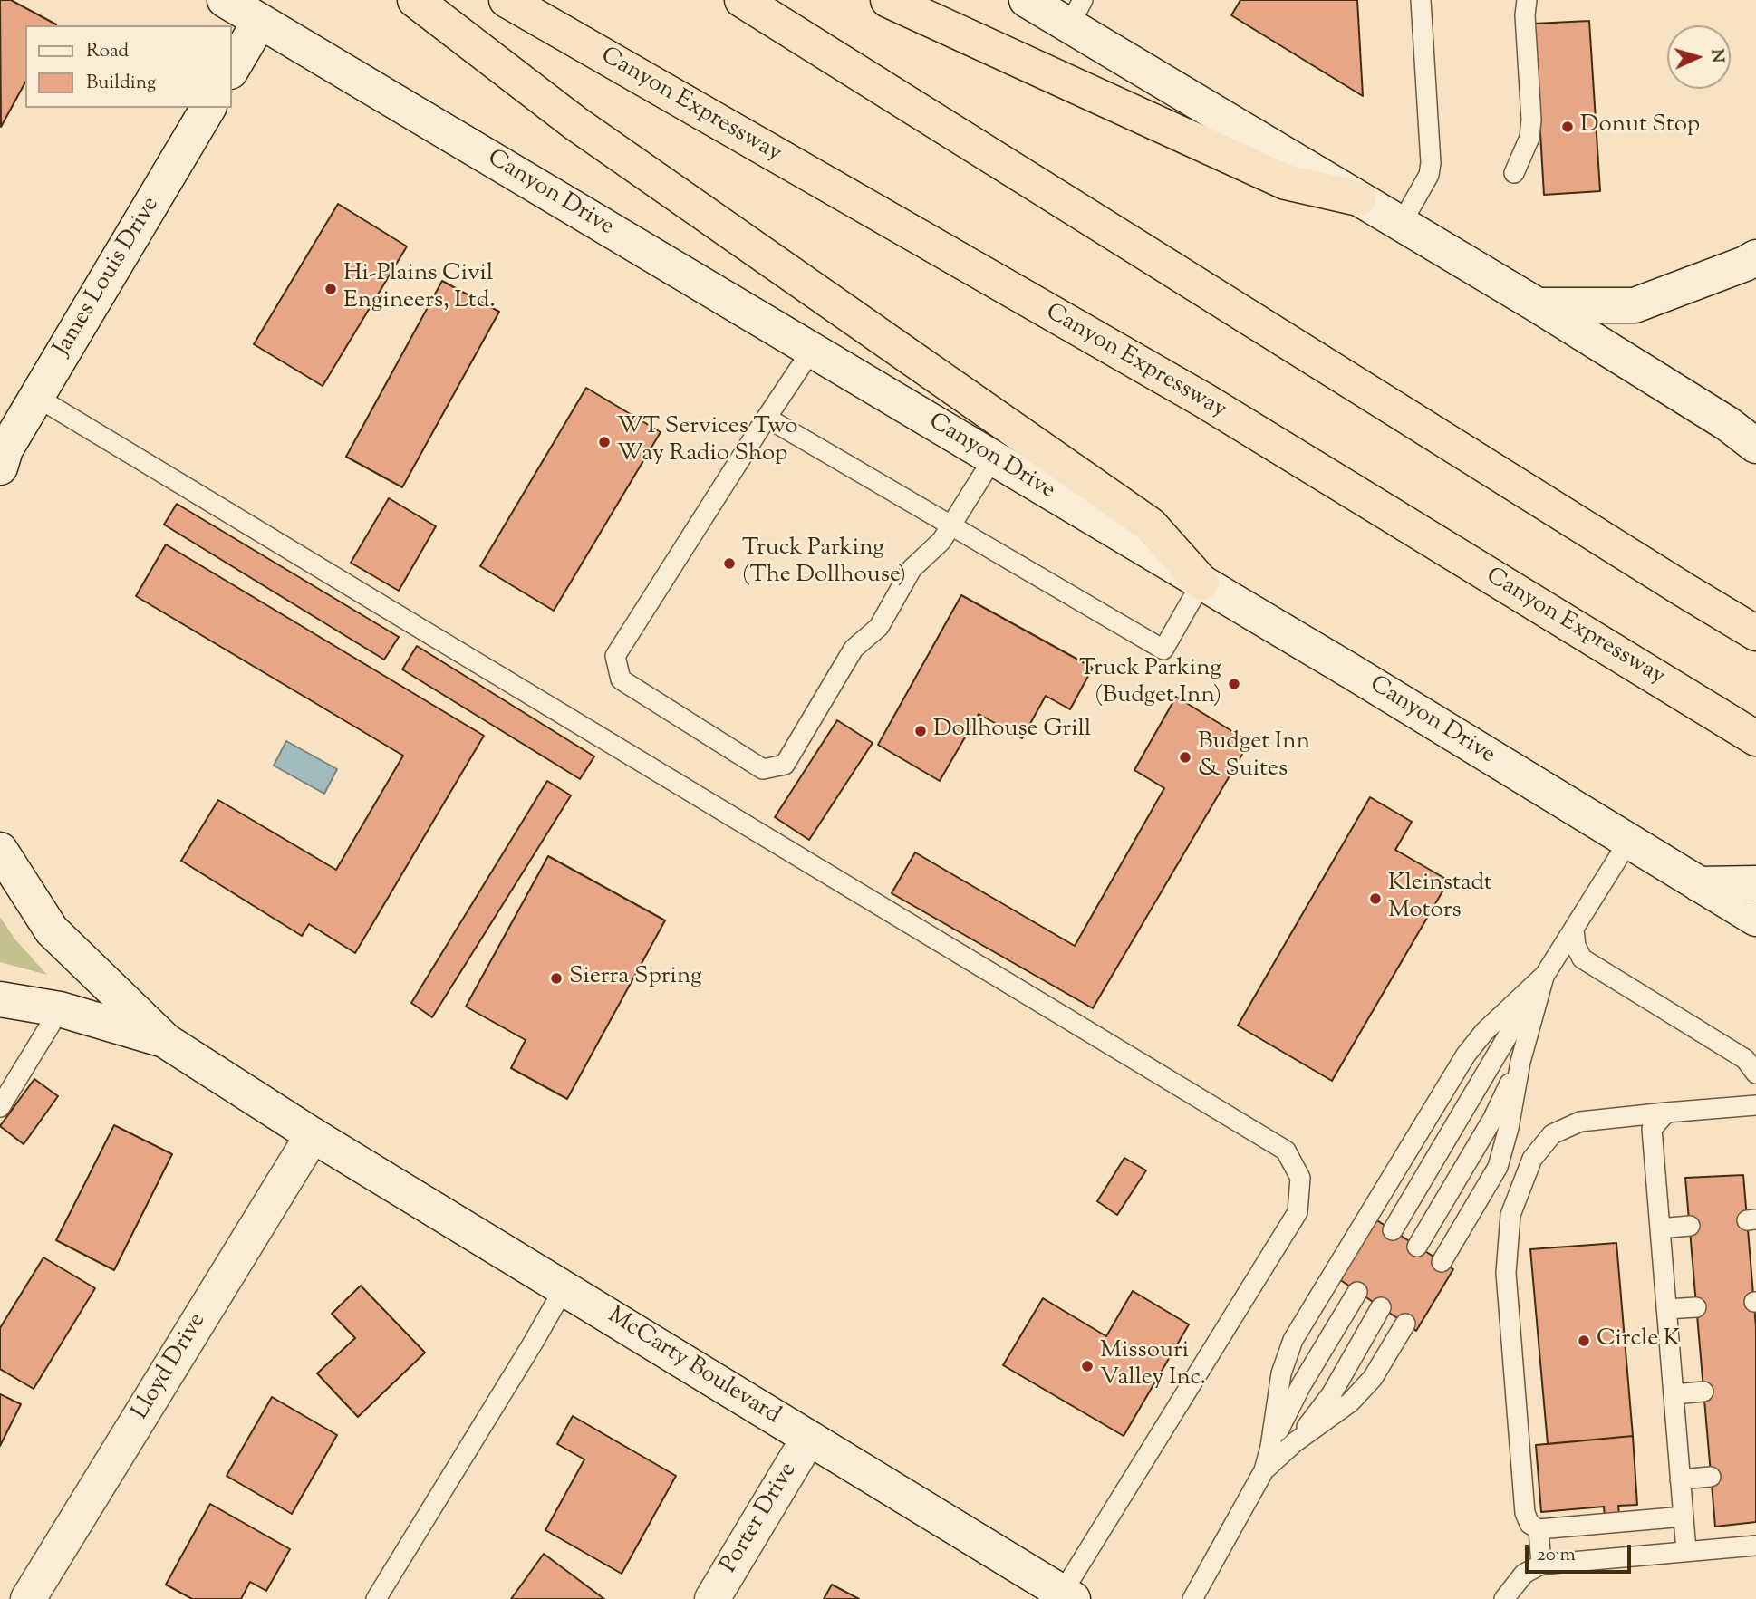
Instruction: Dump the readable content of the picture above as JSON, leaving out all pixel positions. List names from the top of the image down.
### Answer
{
  "streets": {
    "highway": ["Canyon Expressway"],
    "main road": [
      "Canyon Drive",
      "James Louis Drive",
      "Lloyd Drive",
      "McCarty Boulevard",
      "Porter Drive"
    ]
  },
  "crossings": [
    ["Lloyd Drive", "McCarty Boulevard"],
    ["McCarty Boulevard", "Porter Drive"]
  ],
  "places": [
    "Donut Stop",
    "Hi-Plains Civil Engineers, Ltd.",
    "WT Services Two Way Radio Shop",
    "Truck Parking (The Dollhouse)",
    "Truck Parking (Budget Inn)",
    "Dollhouse Grill",
    "Budget Inn & Suites",
    "Kleinstadt Motors",
    "Sierra Spring",
    "Circle K",
    "Missouri Valley Inc."
  ],
  "legend": ["Road", "Building"],
  "scale_bar": "20 m",
  "north": "right"
}
